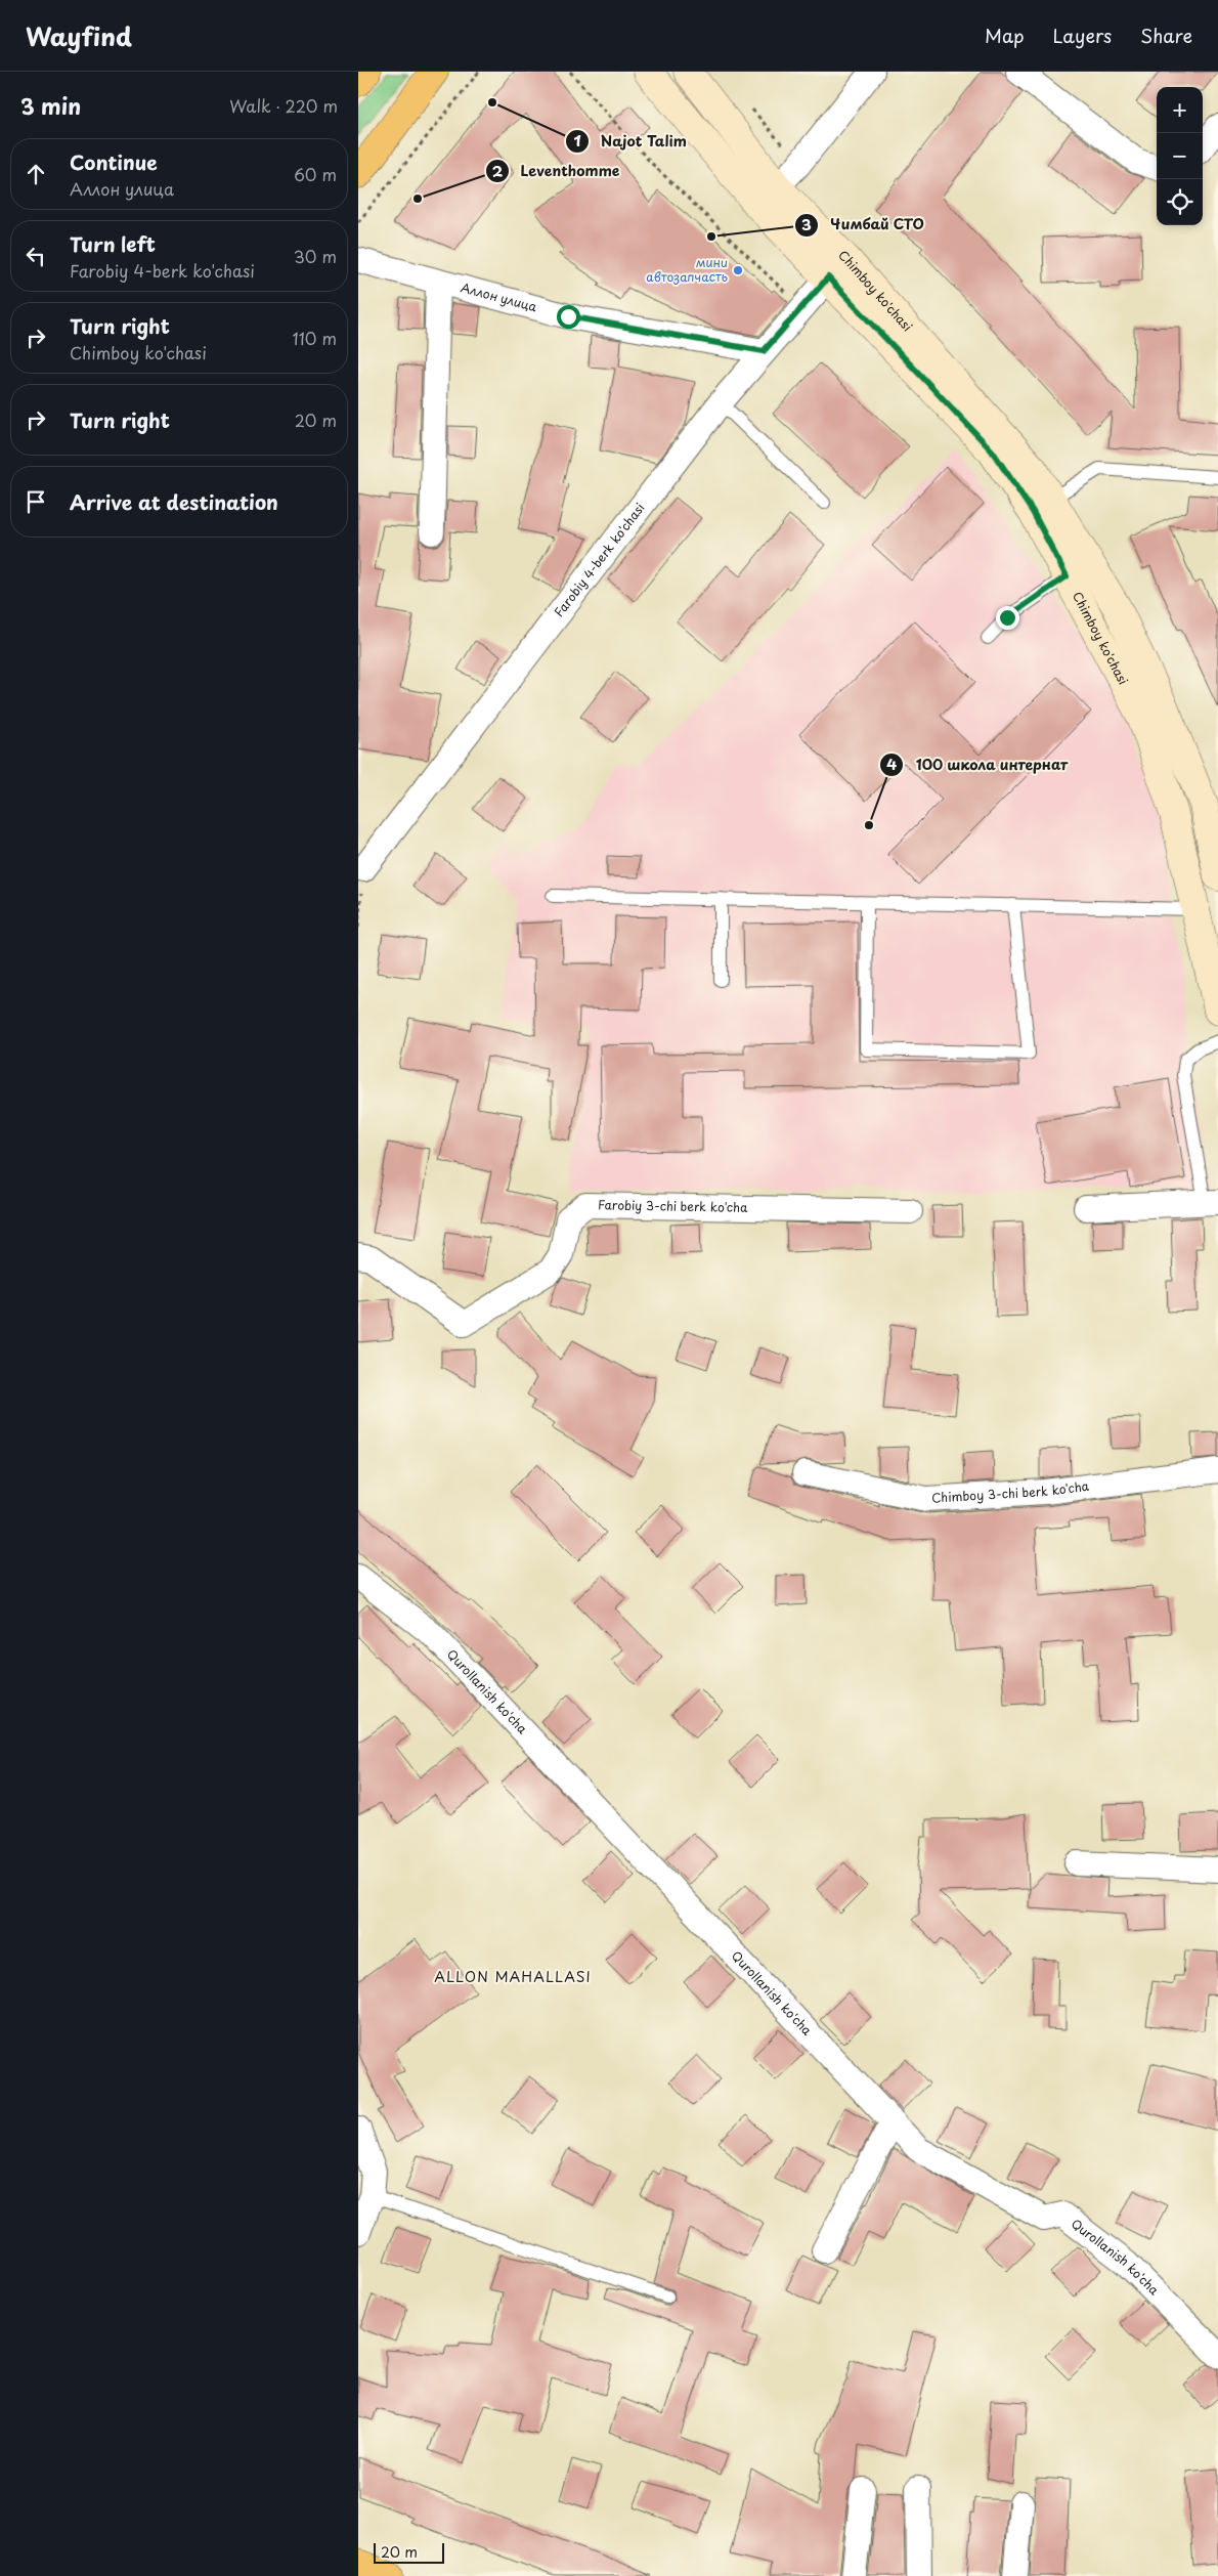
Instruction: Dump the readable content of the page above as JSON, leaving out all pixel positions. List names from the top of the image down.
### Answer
{
  "streets": {
    "main road": ["Chimboy ko'chasi"],
    "street": [
      "Аллон улица",
      "Farobiy 4-berk ko'chasi",
      "Farobiy 3-chi berk ko'cha",
      "Chimboy 3-chi berk ko'cha",
      "Qurollanish ko'cha"
    ]
  },
  "crossings": [
    ["Chimboy ko'chasi", "Farobiy 4-berk ko'chasi"],
    ["Аллон улица", "Farobiy 4-berk ko'chasi"]
  ],
  "districts": ["ALLON MAHALLASI"],
  "places": [
    "Najot Talim",
    "Leventhomme",
    "Чимбай СТО",
    "мини автозапчасть",
    "100 школа интернат"
  ],
  "scale_bar": "20 m",
  "page": {
    "header": "Wayfind",
    "nav": ["Map", "Layers", "Share"],
    "heading": ["3 min", "Walk · 220 m"],
    "map_buttons": ["+", "−"],
    "list": [
      ["Continue", "Аллон улица", "60 m"],
      ["Turn left", "Farobiy 4-berk ko'chasi", "30 m"],
      ["Turn right", "Chimboy ko'chasi", "110 m"],
      ["Turn right", "20 m"],
      "Arrive at destination"
    ],
    "scale": "20 m"
  }
}
